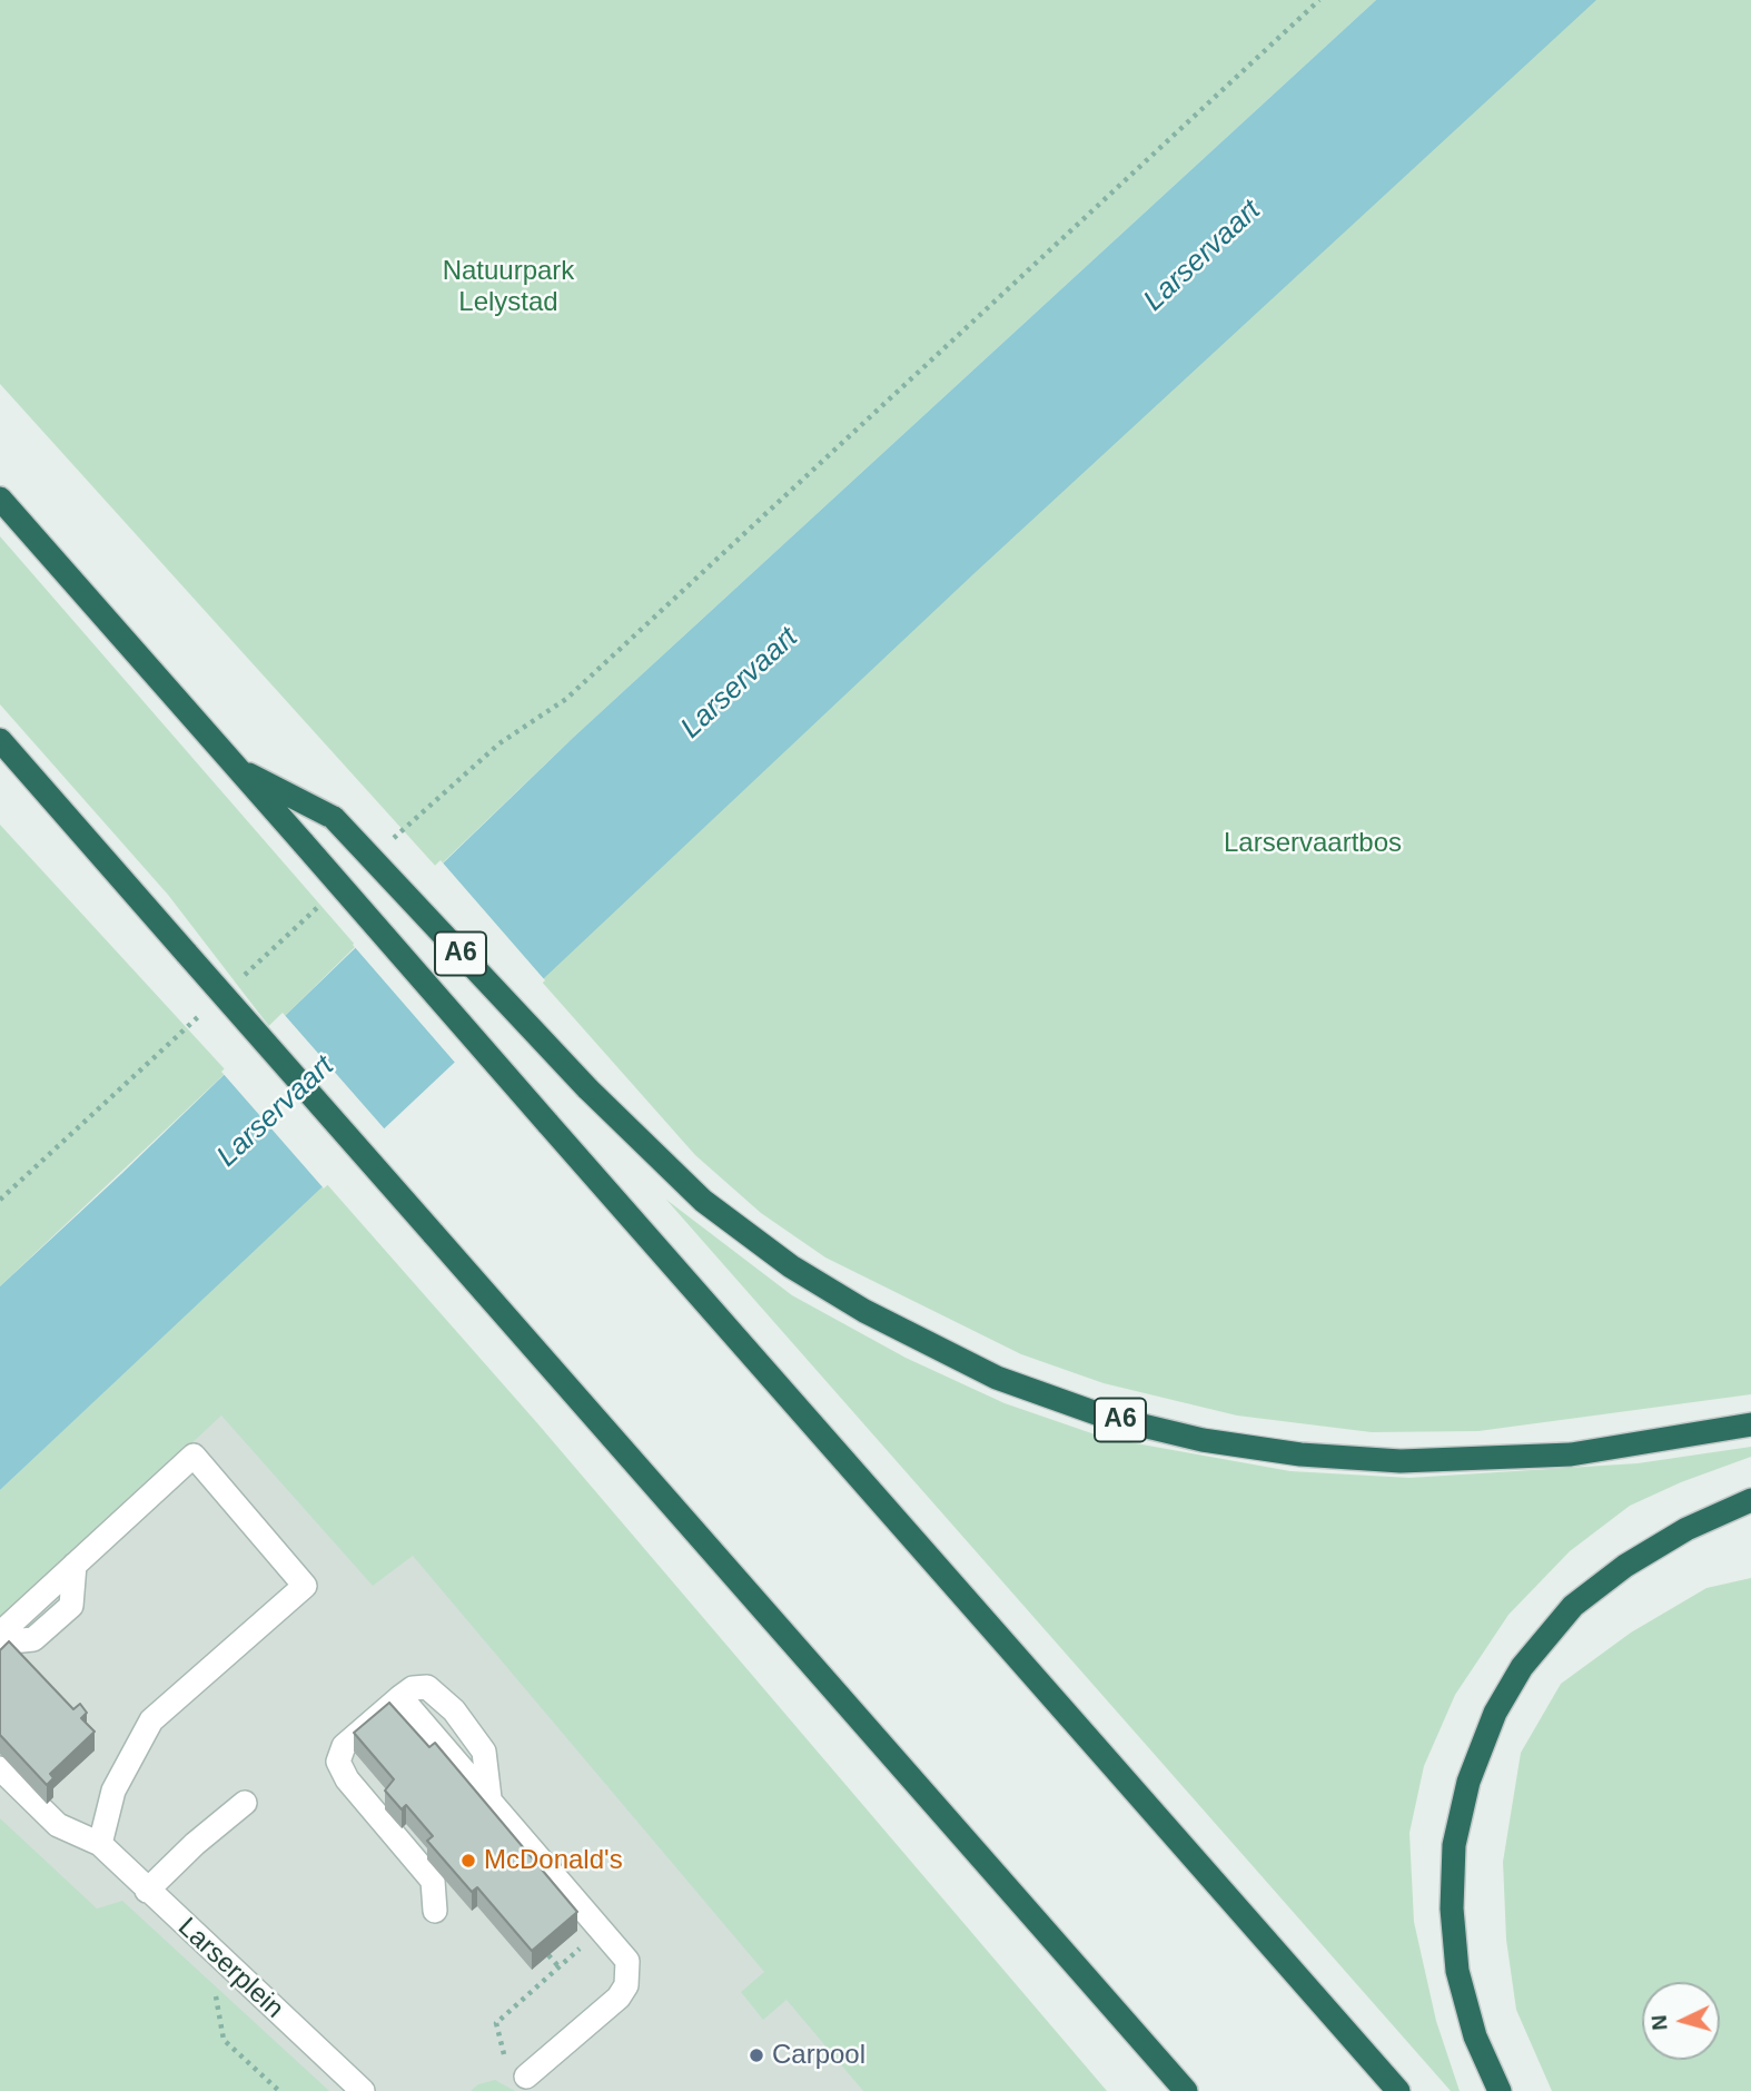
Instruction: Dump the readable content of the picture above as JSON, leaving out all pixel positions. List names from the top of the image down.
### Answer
{
  "streets": {
    "highway": ["A6"],
    "street": ["Larserplein"]
  },
  "water": ["Larservaart"],
  "parks": ["Natuurpark Lelystad", "Larservaartbos"],
  "places": ["McDonald's", "Carpool"],
  "north": "left"
}
